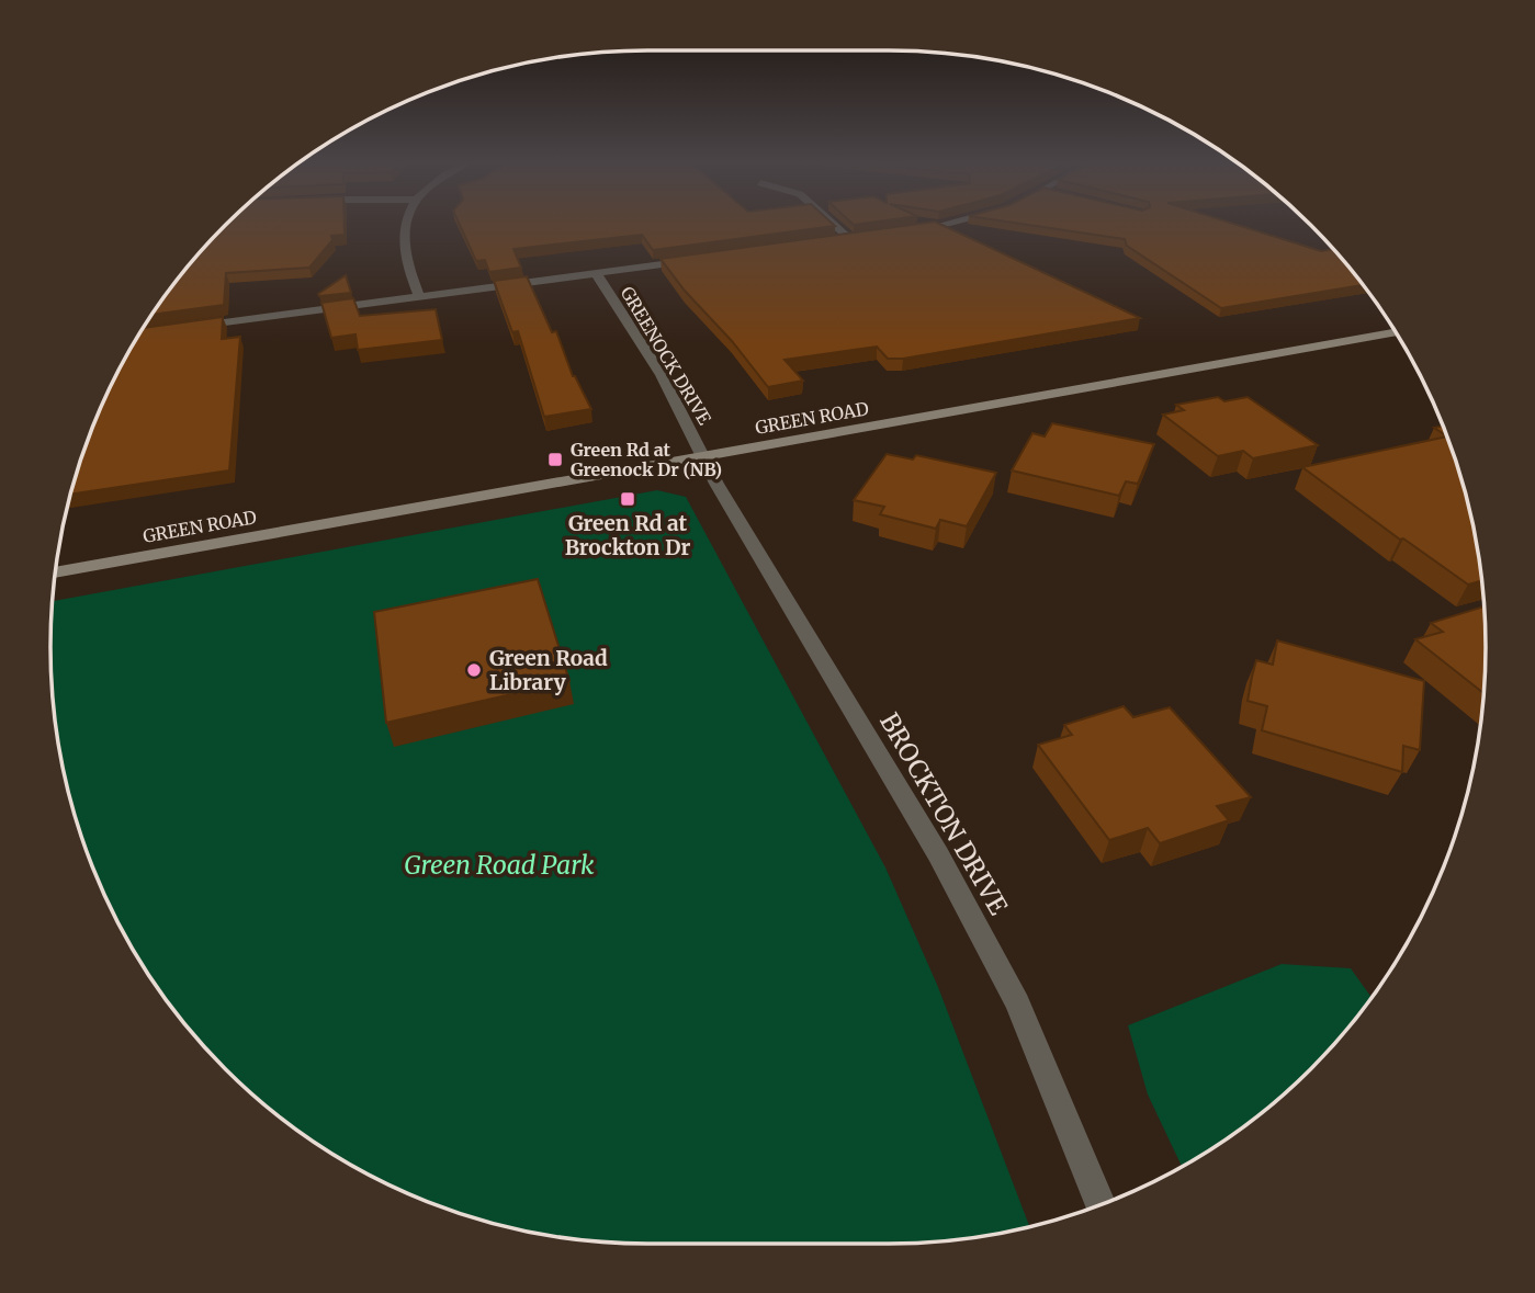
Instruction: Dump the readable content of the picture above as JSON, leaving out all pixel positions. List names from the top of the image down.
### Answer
{
  "streets": {
    "street": ["GREENOCK DRIVE", "GREEN ROAD", "BROCKTON DRIVE"]
  },
  "crossings": [
    ["GREENOCK DRIVE", "GREEN ROAD"],
    ["GREENOCK DRIVE", "BROCKTON DRIVE"],
    ["GREEN ROAD", "BROCKTON DRIVE"]
  ],
  "parks": ["Green Road Park"],
  "places": {
    "transit": ["Green Rd at Greenock Dr (NB)", "Green Rd at Brockton Dr"],
    "other": ["Green Road Library"]
  }
}
